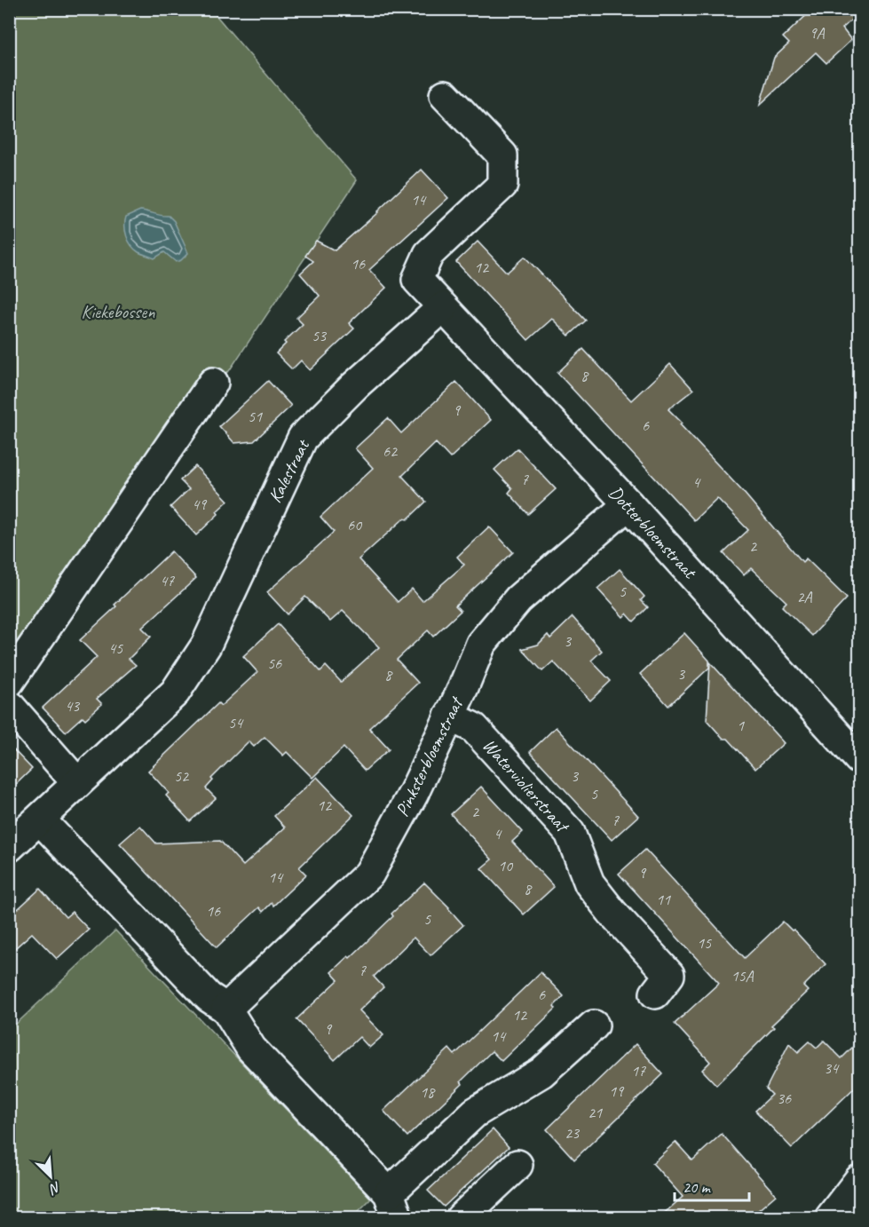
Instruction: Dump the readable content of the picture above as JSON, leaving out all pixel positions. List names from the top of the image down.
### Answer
{
  "streets": {
    "street": [
      "Kalestraat",
      "Dotterbloemstraat",
      "Pinksterbloemstraat",
      "Waterviolierstraat"
    ]
  },
  "crossings": [
    ["Kalestraat", "Dotterbloemstraat"],
    ["Dotterbloemstraat", "Pinksterbloemstraat"],
    ["Pinksterbloemstraat", "Waterviolierstraat"]
  ],
  "parks": ["Kiekebossen"],
  "house_numbers": [
    "9A",
    "14",
    "16",
    "12",
    "53",
    "8",
    "9",
    "51",
    "6",
    "62",
    "7",
    "4",
    "49",
    "60",
    "2",
    "47",
    "5",
    "2A",
    "3",
    "45",
    "56",
    "3",
    "8",
    "43",
    "54",
    "1",
    "52",
    "3",
    "5",
    "12",
    "2",
    "7",
    "4",
    "10",
    "9",
    "14",
    "8",
    "11",
    "16",
    "5",
    "15",
    "7",
    "15A",
    "6",
    "12",
    "9",
    "14",
    "34",
    "17",
    "19",
    "18",
    "36",
    "21",
    "23"
  ],
  "scale_bar": "20 m",
  "north": "bottom right"
}
